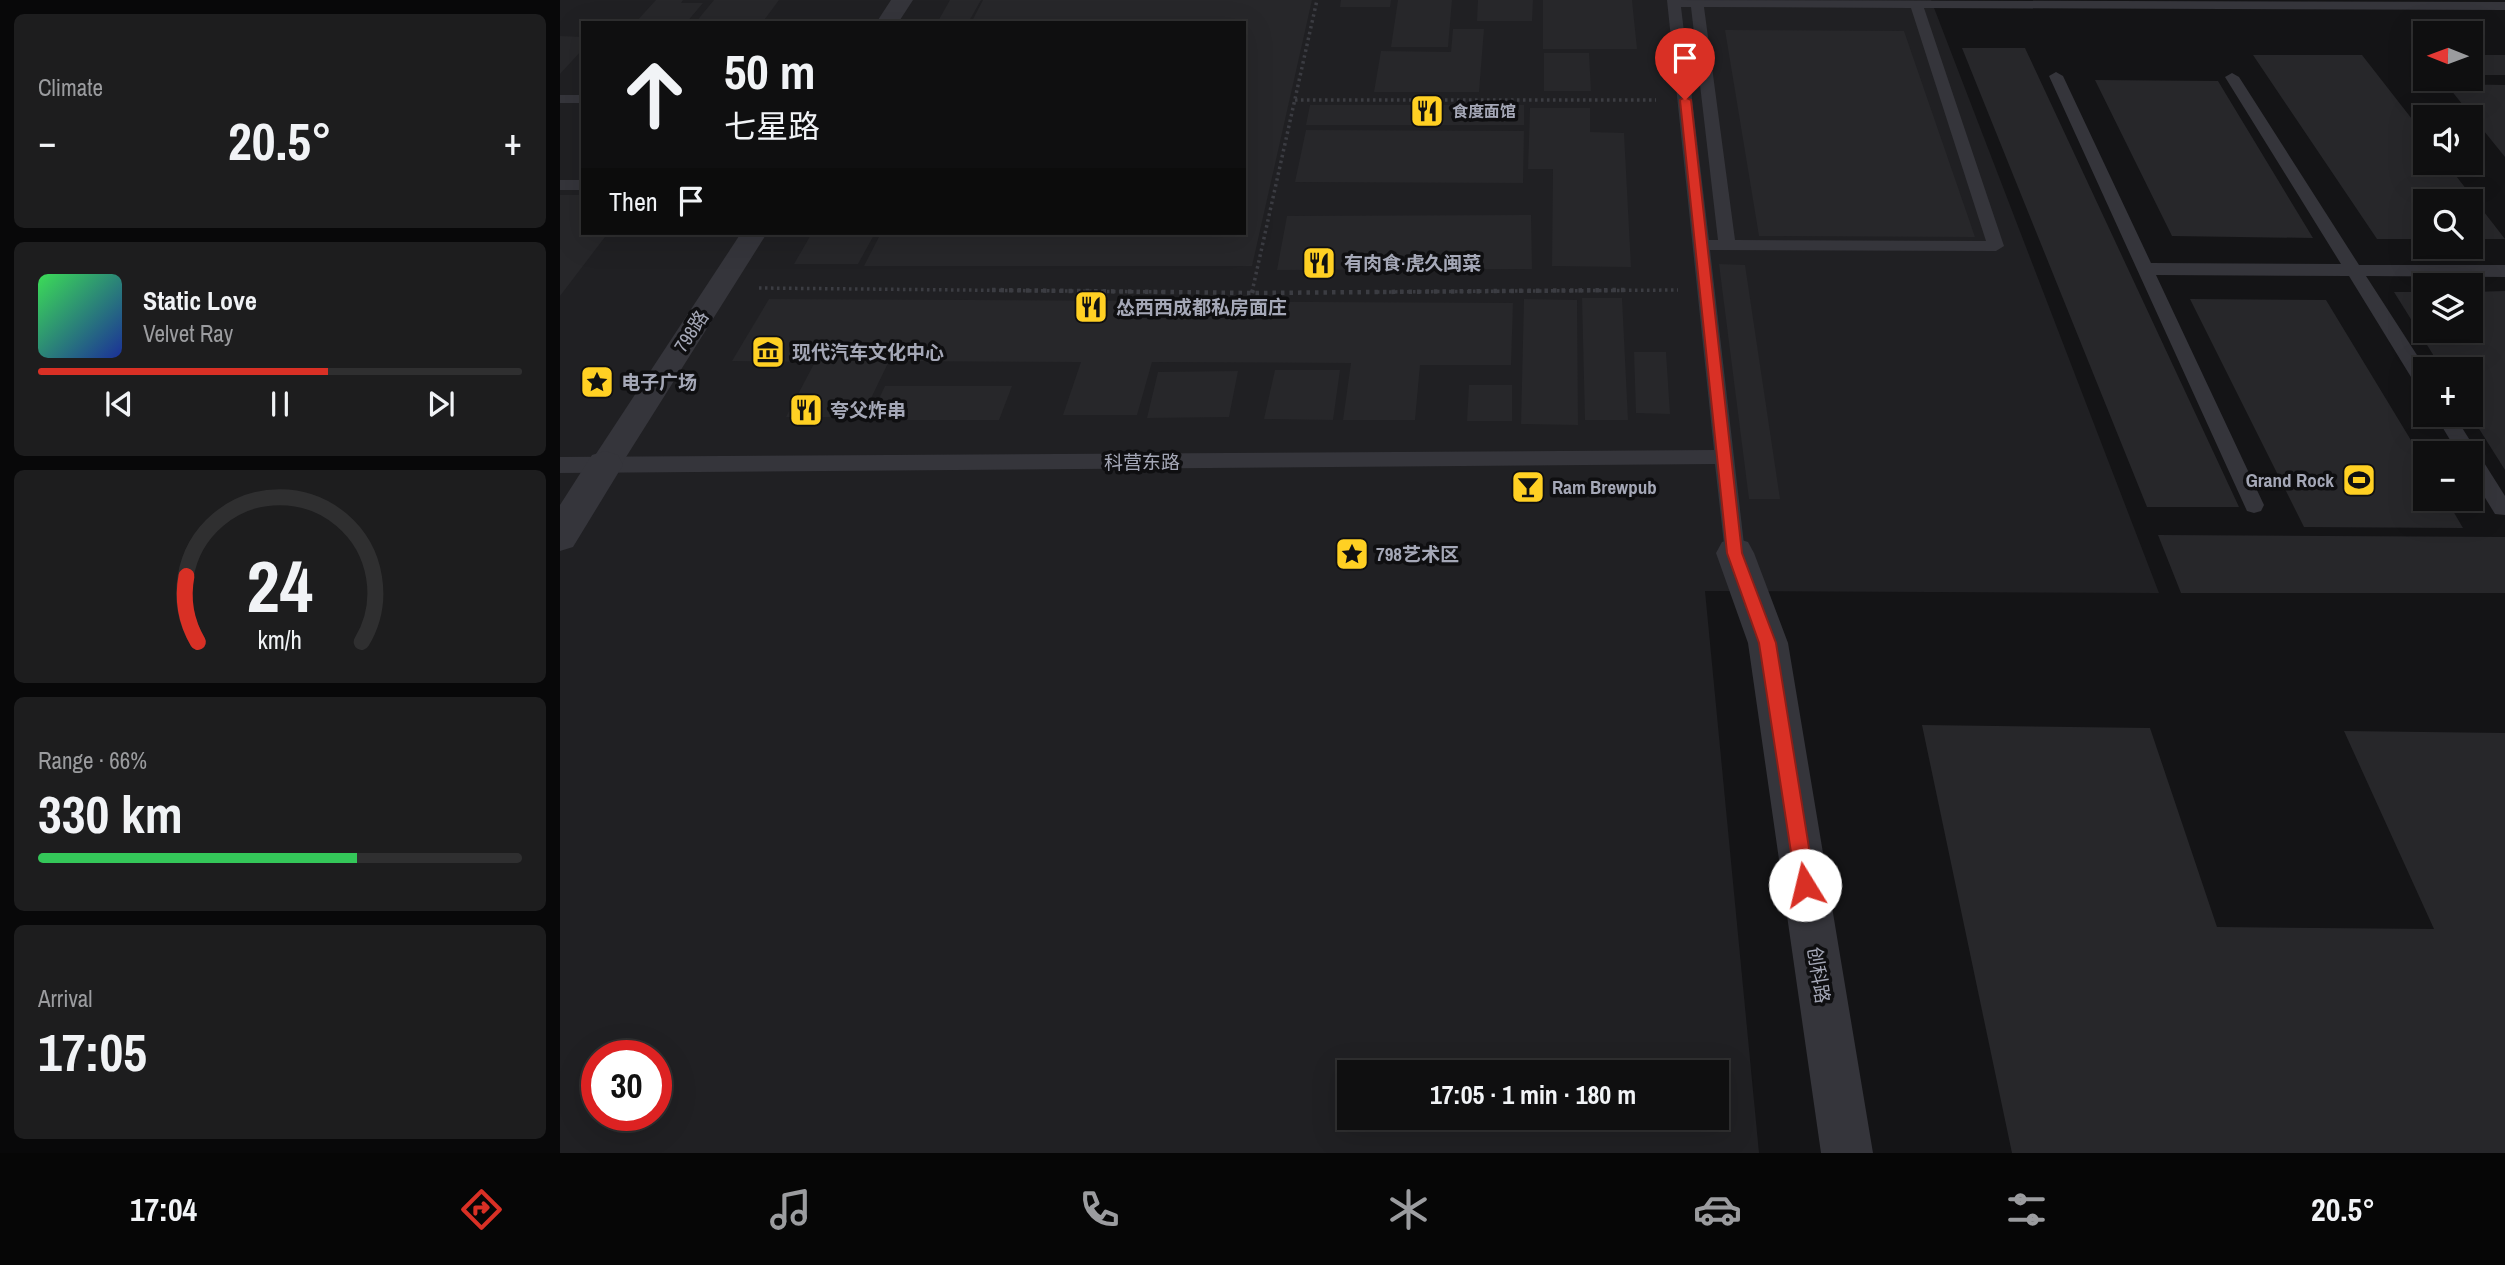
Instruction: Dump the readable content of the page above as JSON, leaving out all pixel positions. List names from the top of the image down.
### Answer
{
  "streets": {
    "street": ["798路", "创科路"],
    "lane": ["科营东路"]
  },
  "crossings": [
    ["798路", "科营东路"]
  ],
  "places": {
    "restaurant": [
      "食度面馆",
      "有肉食·虎久闽菜",
      "怂西西成都私房面庄",
      "夸父炸串"
    ],
    "museum": ["现代汽车文化中心"],
    "place": ["电子广场", "798艺术区"],
    "sports": ["Grand Rock"],
    "bar": ["Ram Brewpub"]
  },
  "north": "left",
  "page": {
    "tile": [
      "Climate",
      ["Range · 66%", "330 km"],
      ["Arrival", "17:05"]
    ],
    "map_buttons": ["+", "−"],
    "turn": ["50 m", "七星路"],
    "heat": ["−", "20.5°", "+"],
    "then": "Then",
    "song": ["Static Love", "Velvet Ray"],
    "limit": "30",
    "trip": "17:05 · 1 min · 180 m",
    "tabs": ["17:04", "20.5°"],
    "gauge": ["24", "km/h"]
  }
}
